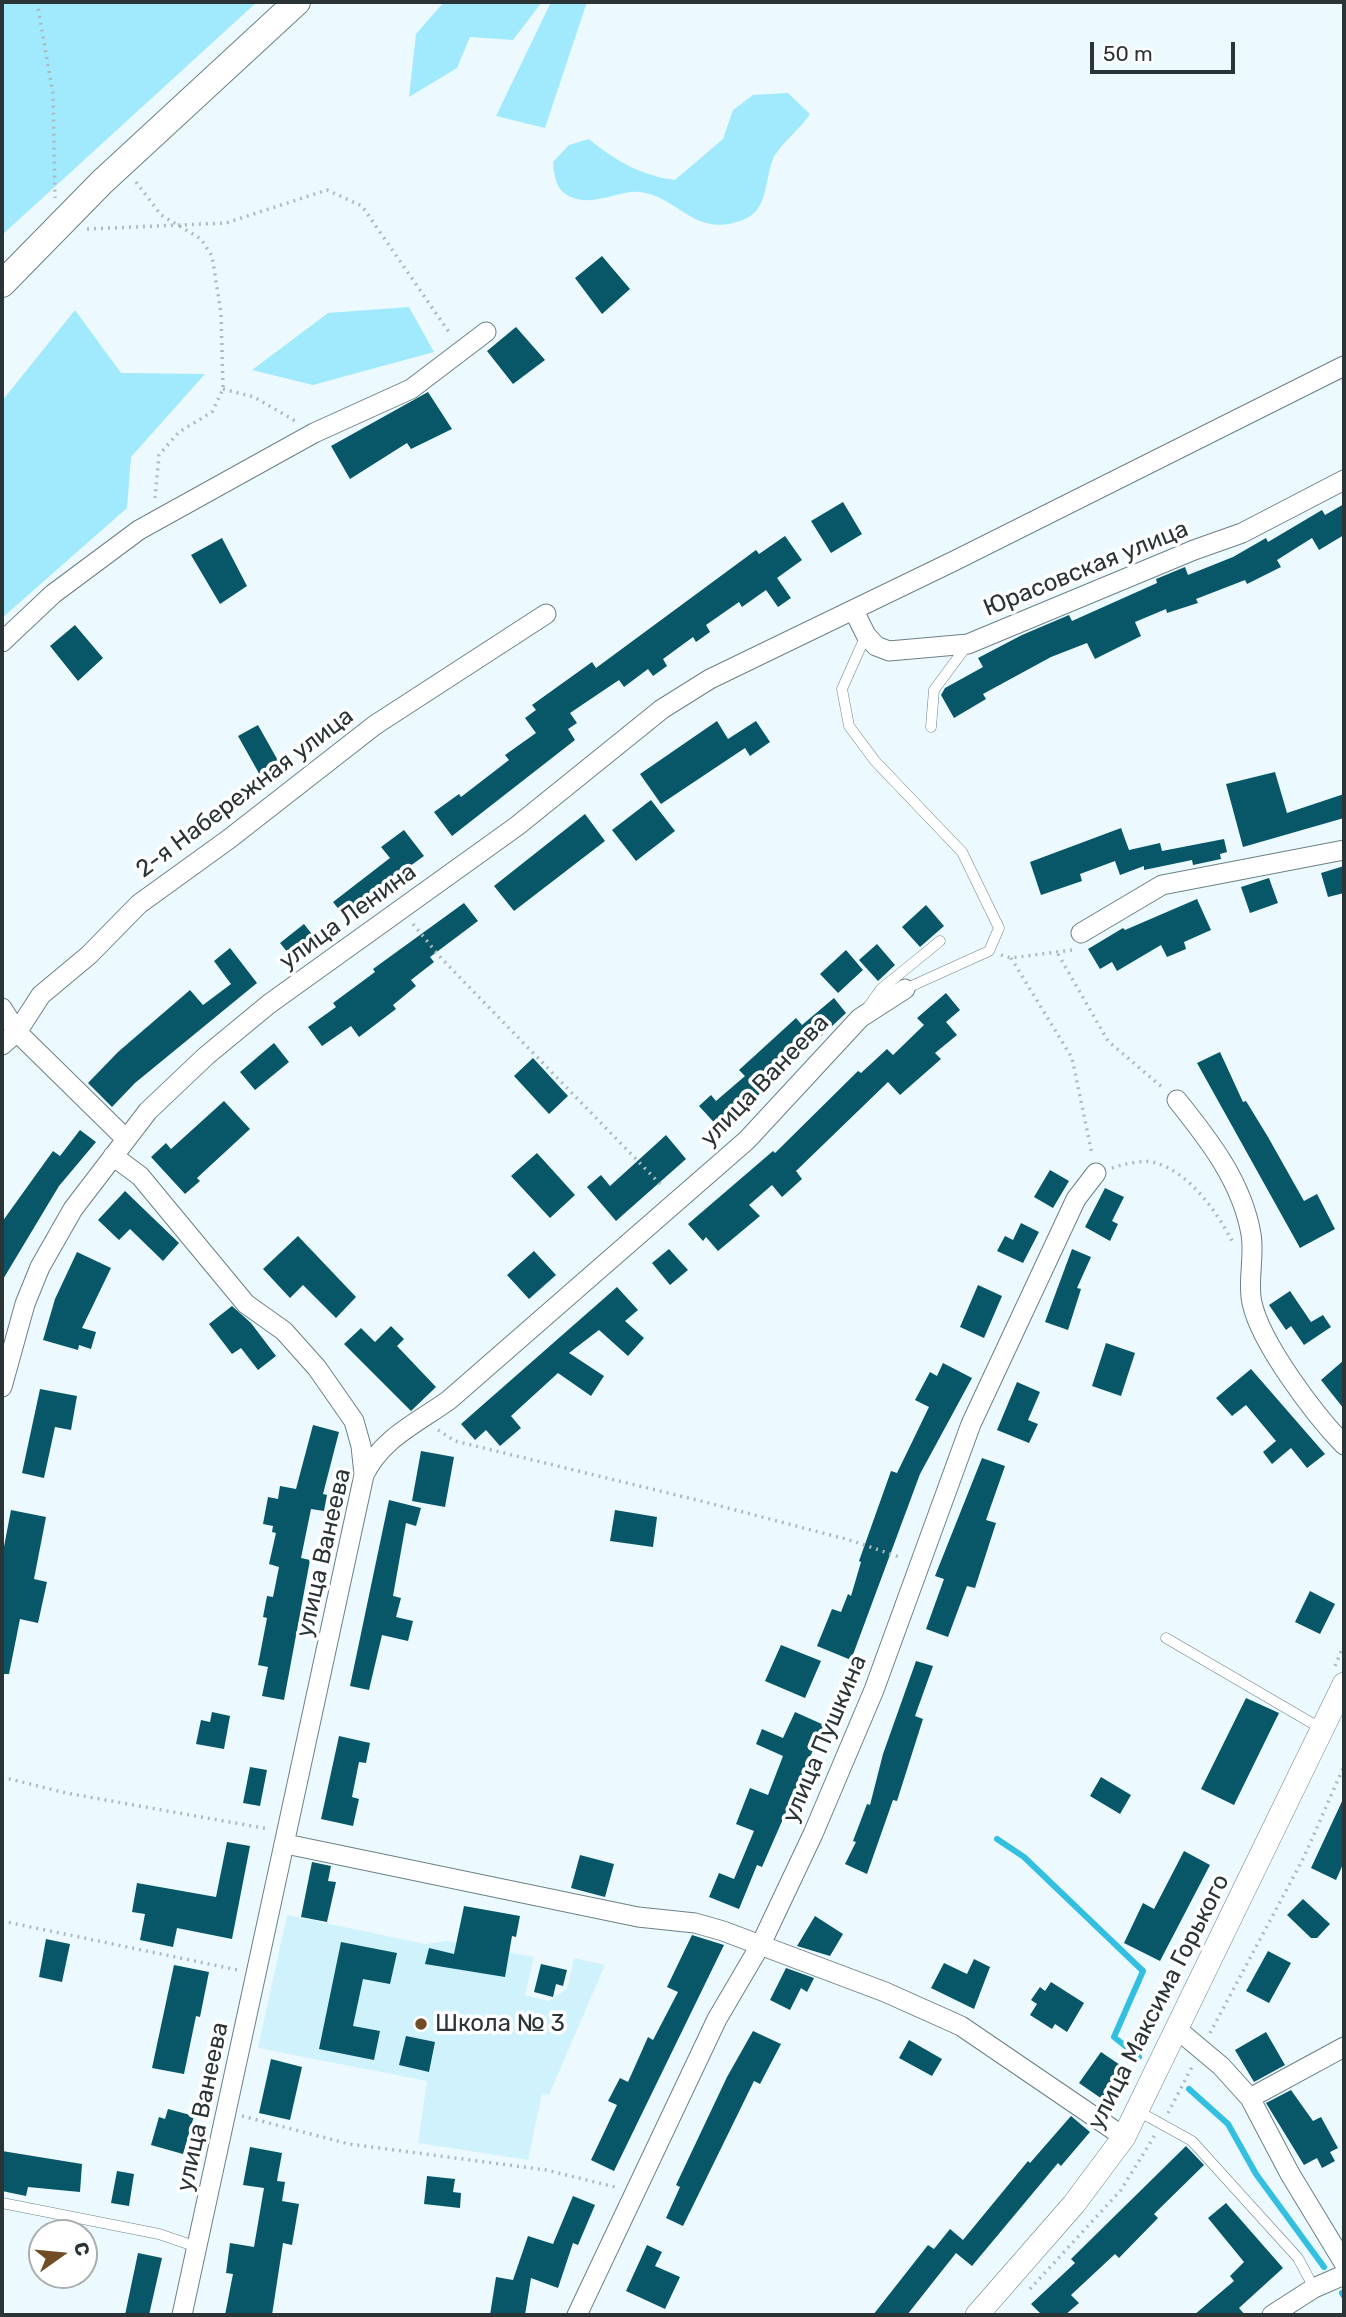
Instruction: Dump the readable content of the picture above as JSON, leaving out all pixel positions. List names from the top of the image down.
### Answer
{
  "streets": {
    "street": [
      "Юрасовская улица",
      "2-я Набережная улица",
      "улица Ленина",
      "улица Ванеева",
      "улица Пушкина",
      "улица Максима Горького"
    ]
  },
  "places": ["Школа № 3"],
  "scale_bar": "50 m",
  "north": "right"
}
